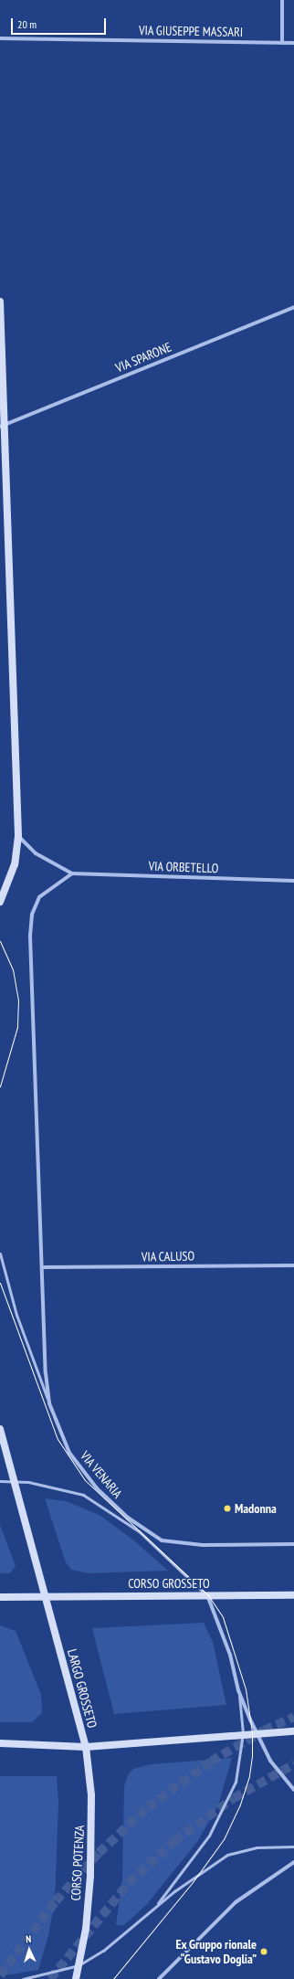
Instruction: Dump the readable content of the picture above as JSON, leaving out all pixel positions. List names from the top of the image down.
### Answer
{
  "streets": {
    "main road": ["CORSO GROSSETO", "LARGO GROSSETO", "CORSO POTENZA"],
    "street": [
      "VIA GIUSEPPE MASSARI",
      "VIA SPARONE",
      "VIA ORBETELLO",
      "VIA CALUSO",
      "VIA VENARIA"
    ]
  },
  "crossings": [
    ["VIA ORBETELLO", "VIA VENARIA"],
    ["VIA CALUSO", "VIA VENARIA"],
    ["CORSO GROSSETO", "LARGO GROSSETO"],
    ["LARGO GROSSETO", "CORSO POTENZA"]
  ],
  "places": ["Madonna", "Ex Gruppo rionale “Gustavo Doglia”"],
  "scale_bar": "20 m",
  "north": "top"
}
